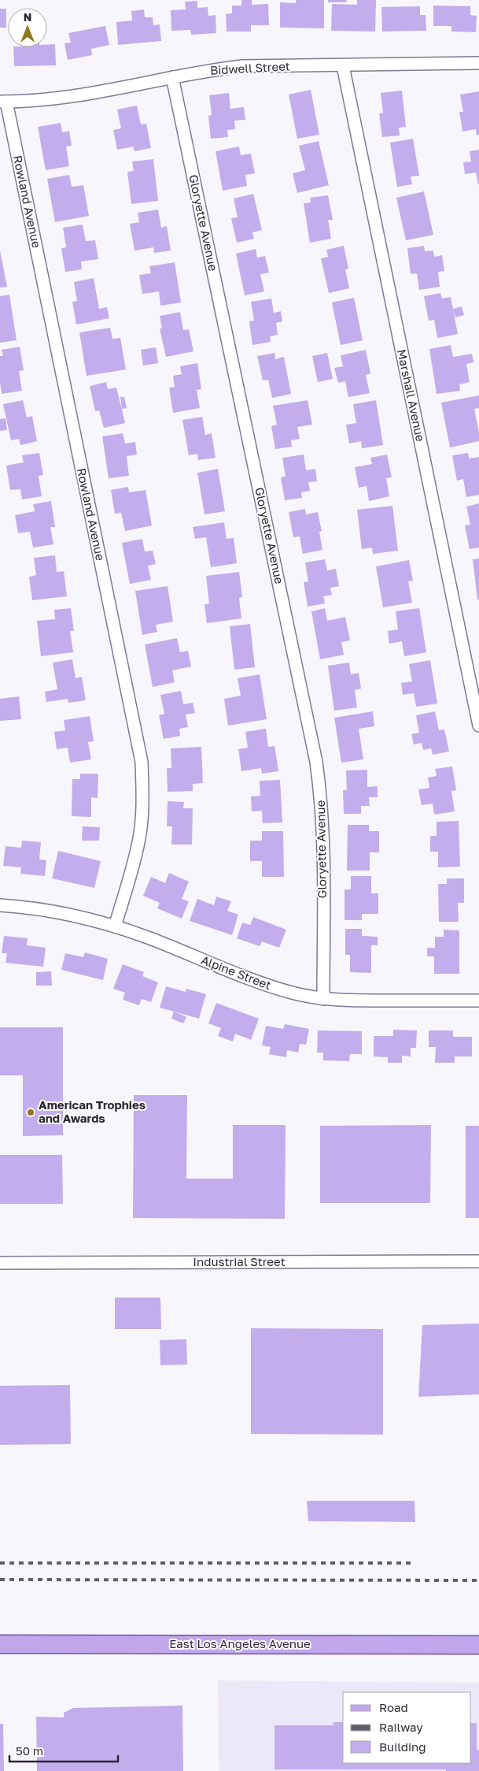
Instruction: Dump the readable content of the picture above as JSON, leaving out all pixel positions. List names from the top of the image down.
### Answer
{
  "streets": {
    "main road": ["East Los Angeles Avenue"],
    "street": [
      "Bidwell Street",
      "Rowland Avenue",
      "Gloryette Avenue",
      "Marshall Avenue",
      "Alpine Street",
      "Industrial Street"
    ]
  },
  "crossings": [
    ["Bidwell Street", "Rowland Avenue"],
    ["Bidwell Street", "Gloryette Avenue"],
    ["Bidwell Street", "Marshall Avenue"],
    ["Rowland Avenue", "Alpine Street"],
    ["Gloryette Avenue", "Alpine Street"]
  ],
  "places": ["American Trophies and Awards"],
  "legend": ["Road", "Railway", "Building"],
  "scale_bar": "50 m",
  "north": "top"
}
